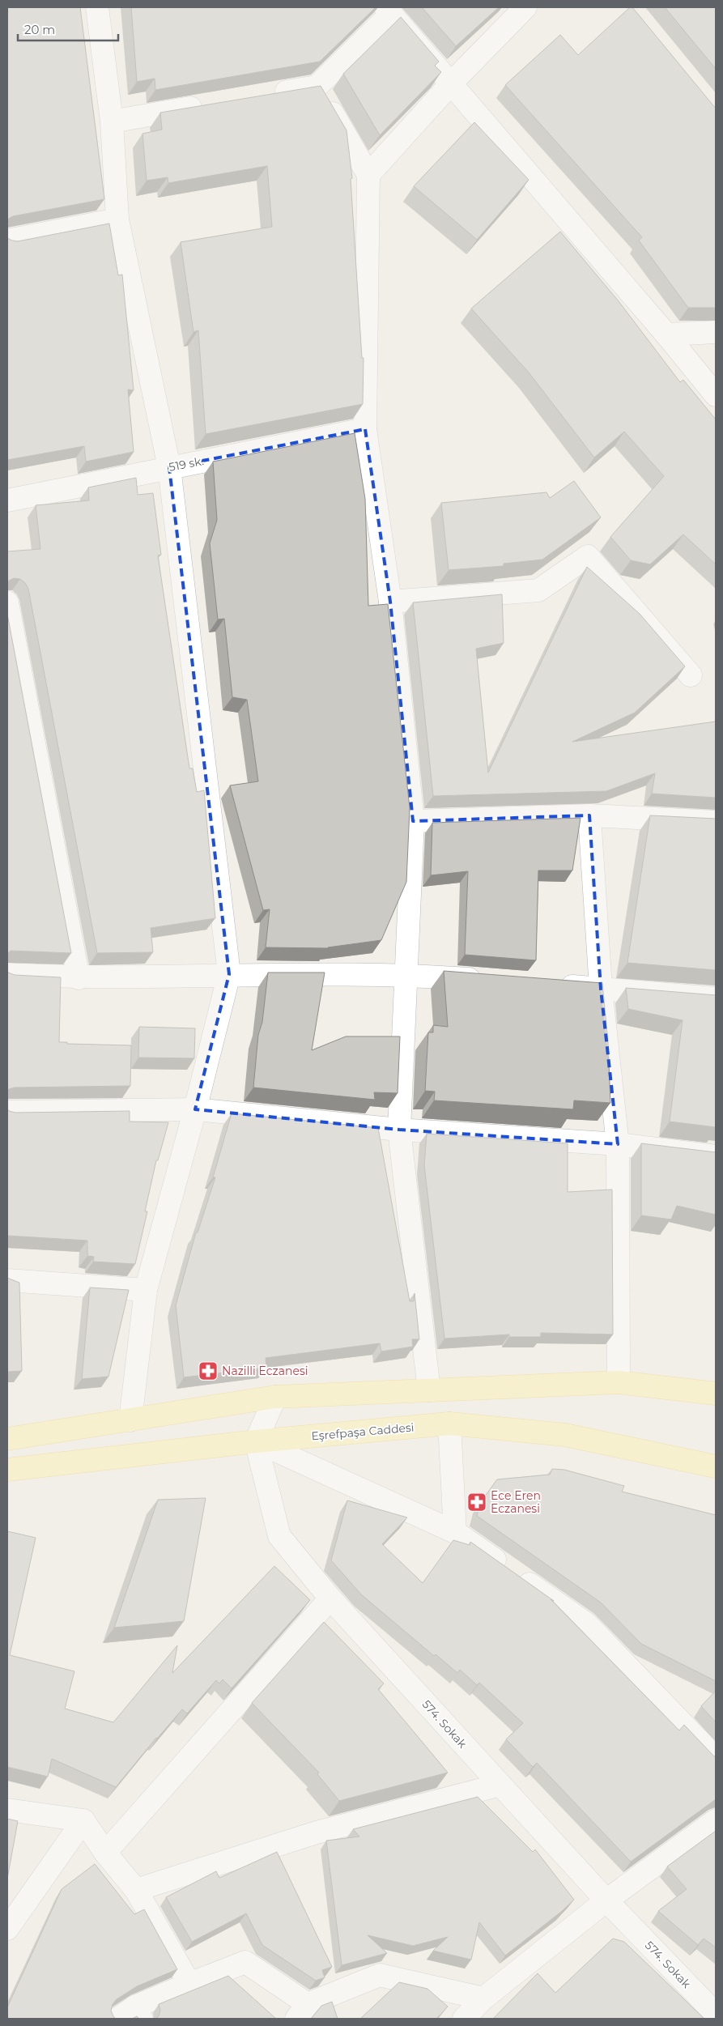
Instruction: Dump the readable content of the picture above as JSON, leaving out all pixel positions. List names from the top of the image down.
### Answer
{
  "streets": {
    "main road": ["Eşrefpaşa Caddesi"],
    "street": ["519 sk.", "574. Sokak"]
  },
  "crossings": [
    ["Eşrefpaşa Caddesi", "574. Sokak"]
  ],
  "places": {
    "pharmacy": ["Nazilli Eczanesi", "Ece Eren Eczanesi"]
  },
  "scale_bar": "20 m"
}
